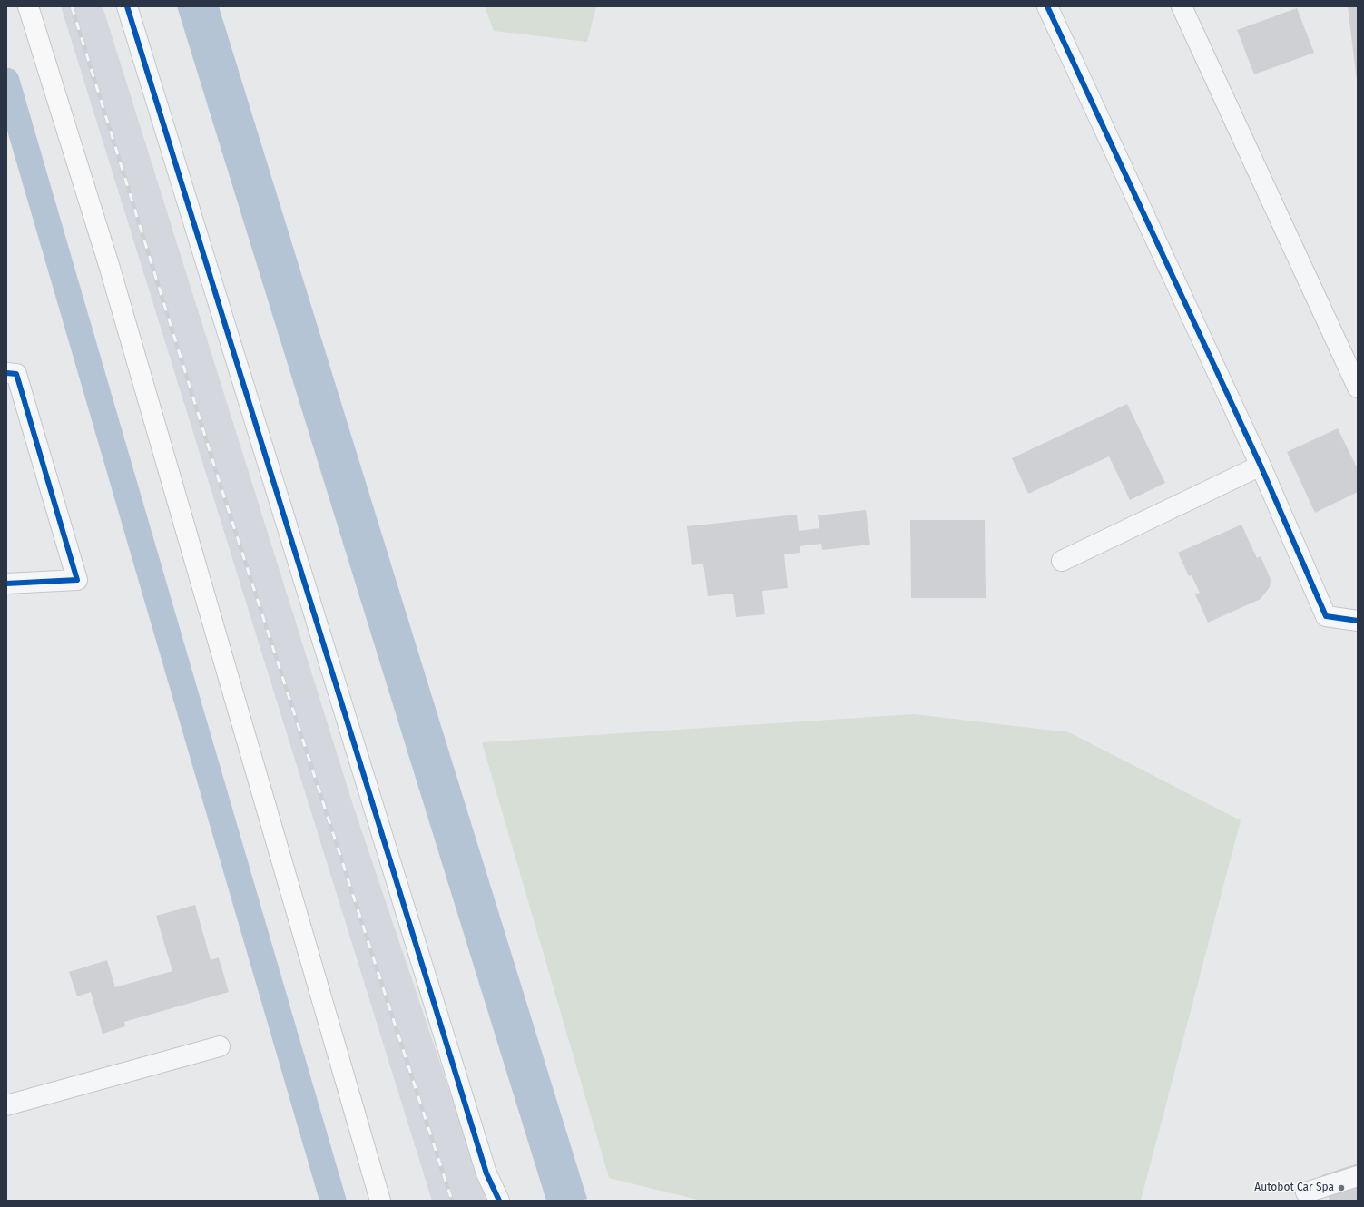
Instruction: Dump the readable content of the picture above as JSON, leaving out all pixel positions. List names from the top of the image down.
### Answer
{
  "places": ["Autobot Car Spa"]
}
